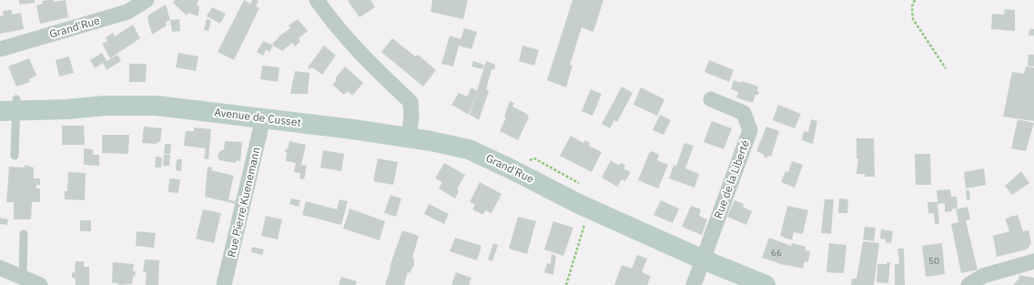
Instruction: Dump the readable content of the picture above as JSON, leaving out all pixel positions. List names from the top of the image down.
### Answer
{
  "streets": {
    "main road": ["Grand'Rue", "Avenue de Cusset"],
    "street": ["Rue de la Liberté", "Rue Pierre Kuenemann"]
  },
  "crossings": [
    ["Grand'Rue", "Avenue de Cusset"],
    ["Grand'Rue", "Rue de la Liberté"],
    ["Avenue de Cusset", "Rue Pierre Kuenemann"]
  ],
  "house_numbers": ["66", "50"]
}
